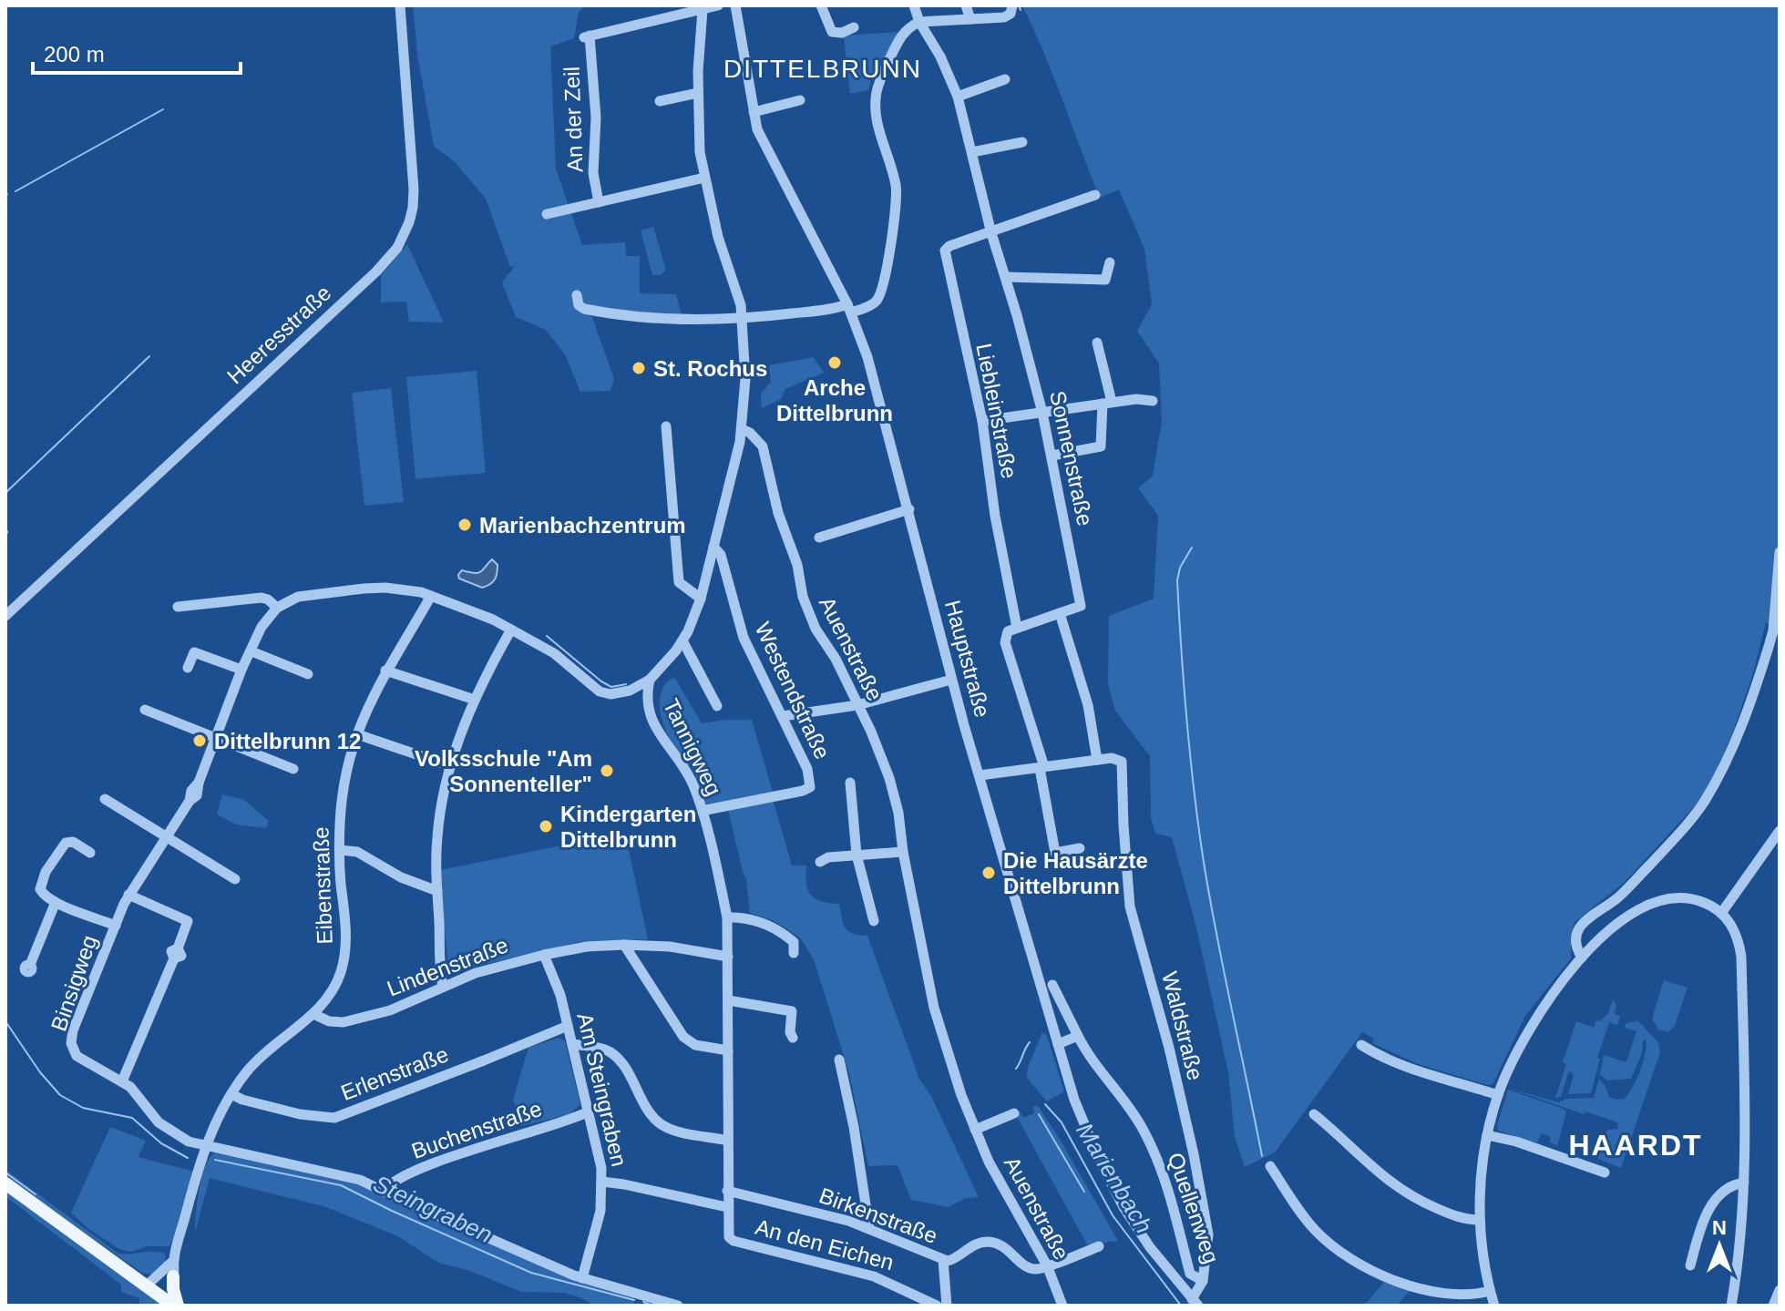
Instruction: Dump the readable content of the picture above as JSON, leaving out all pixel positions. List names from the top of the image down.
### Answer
{
  "streets": {
    "street": [
      "An der Zeil",
      "Heeresstraße",
      "Liebleinstraße",
      "Sonnenstraße",
      "Auenstraße",
      "Hauptstraße",
      "Westendstraße",
      "Tannigweg",
      "Eibenstraße",
      "Lindenstraße",
      "Binsigweg",
      "Waldstraße",
      "Erlenstraße",
      "Am Steingraben",
      "Buchenstraße",
      "Quellenweg",
      "Birkenstraße",
      "An den Eichen"
    ]
  },
  "crossings": [
    ["Liebleinstraße", "Sonnenstraße"],
    ["Auenstraße", "Birkenstraße"],
    ["Hauptstraße", "Waldstraße"],
    ["Westendstraße", "Tannigweg"],
    ["Tannigweg", "Lindenstraße"],
    ["Tannigweg", "Birkenstraße"],
    ["Tannigweg", "An den Eichen"],
    ["Eibenstraße", "Lindenstraße"],
    ["Eibenstraße", "Binsigweg"],
    ["Eibenstraße", "Erlenstraße"],
    ["Lindenstraße", "Am Steingraben"],
    ["Waldstraße", "Quellenweg"],
    ["Erlenstraße", "Am Steingraben"],
    ["Am Steingraben", "Buchenstraße"]
  ],
  "districts": ["DITTELBRUNN", "HAARDT"],
  "water": ["Marienbach", "Steingraben"],
  "places": [
    "Arche Dittelbrunn",
    "St. Rochus",
    "Marienbachzentrum",
    "Dittelbrunn 12",
    "Volksschule \"Am Sonnenteller\"",
    "Kindergarten Dittelbrunn",
    "Die Hausärzte Dittelbrunn"
  ],
  "scale_bar": "200 m",
  "north": "top"
}
